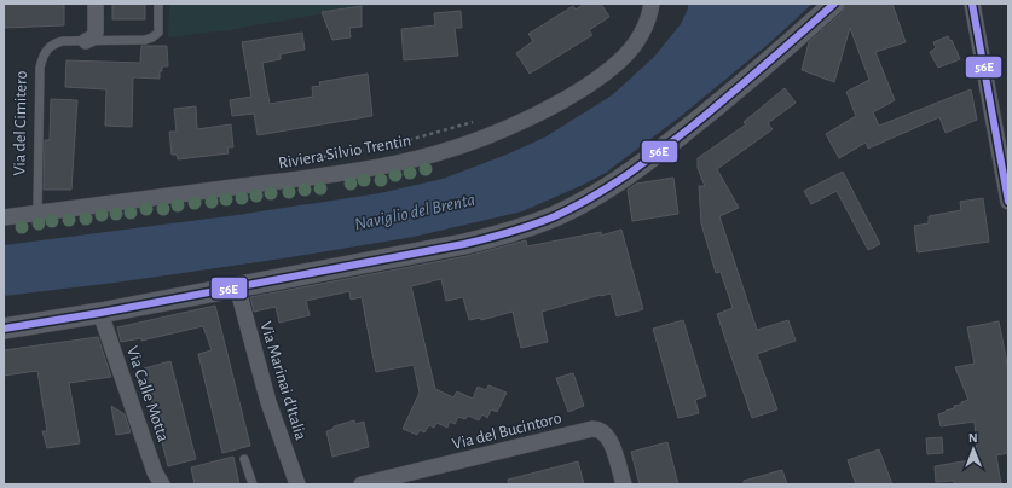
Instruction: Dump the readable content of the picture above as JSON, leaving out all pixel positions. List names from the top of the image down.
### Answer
{
  "streets": {
    "street": [
      "Riviera Silvio Trentin",
      "Via Marinai d'Italia",
      "Via Calle Motta",
      "Via del Bucintoro"
    ],
    "lane": ["Via del Cimitero"]
  },
  "crossings": [
    ["Via del Cimitero", "Riviera Silvio Trentin"]
  ],
  "water": ["Naviglio del Brenta"],
  "lines": ["transit line 56E"],
  "north": "top"
}
